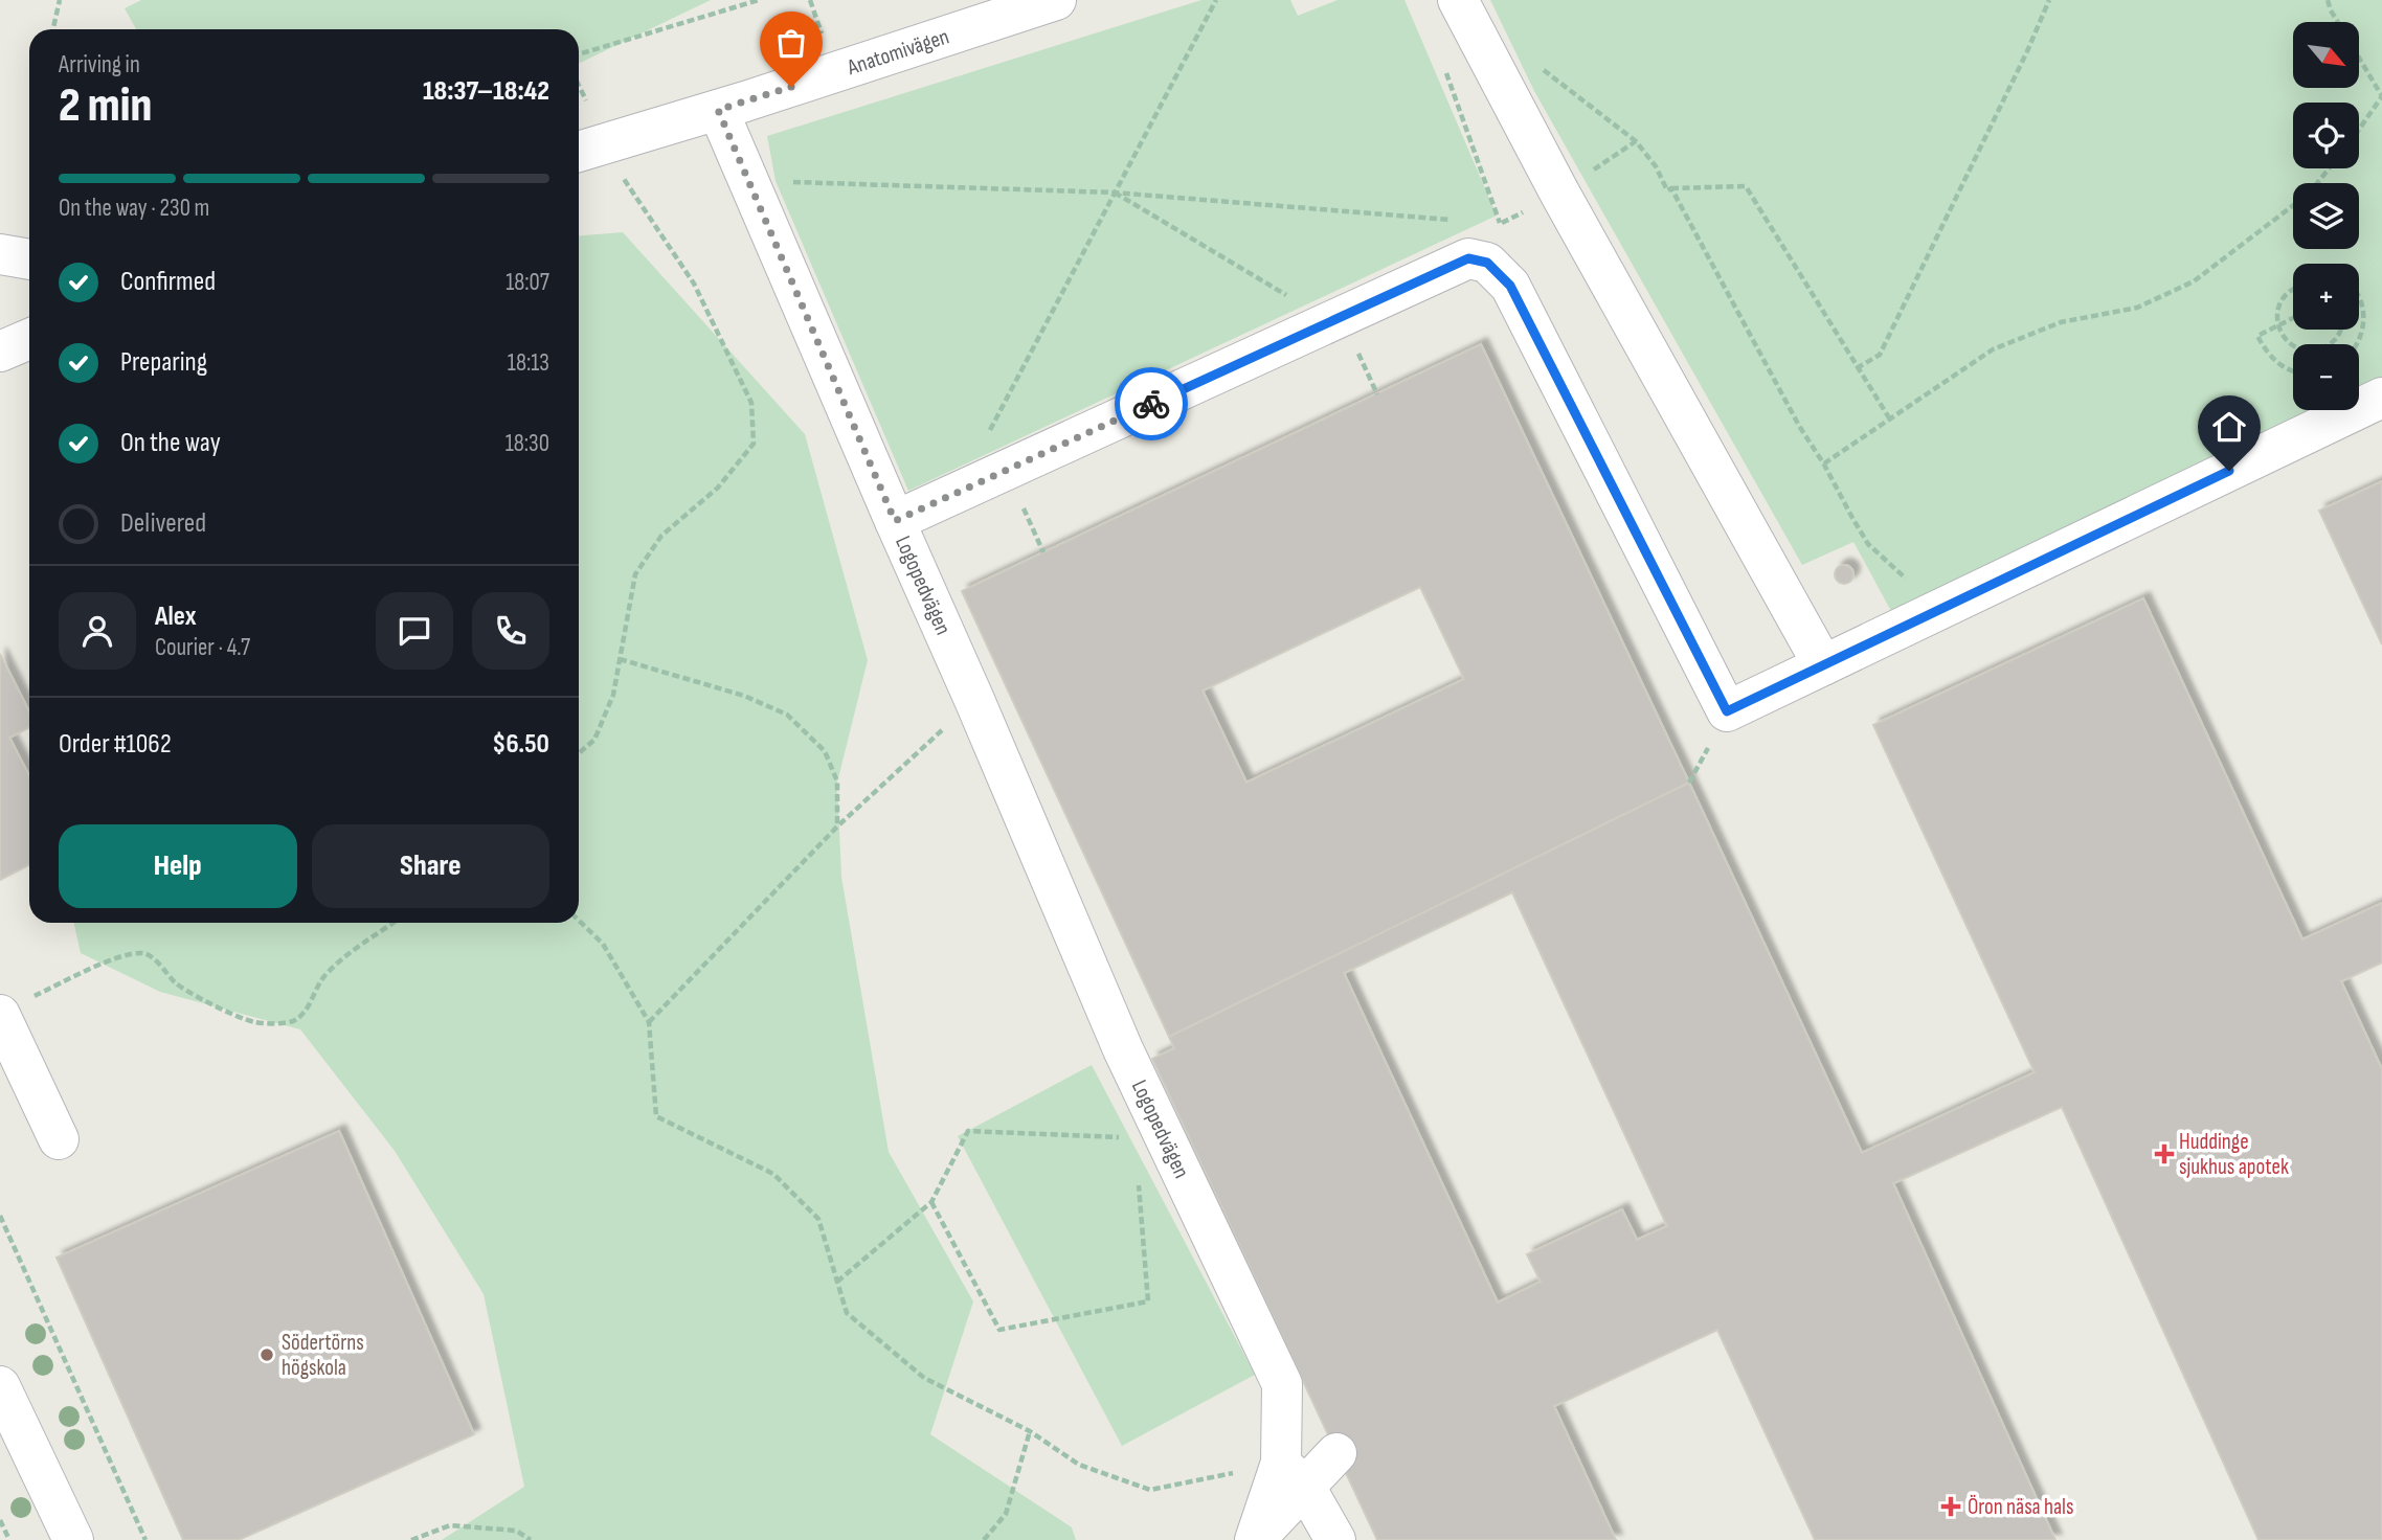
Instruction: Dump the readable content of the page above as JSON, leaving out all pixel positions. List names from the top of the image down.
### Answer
{
  "streets": {
    "street": ["Anatomivägen", "Logopedvägen"]
  },
  "places": {
    "health": ["Huddinge sjukhus apotek", "Öron näsa hals"],
    "other": ["Södertörns högskola"]
  },
  "north": "bottom right",
  "page": {
    "map_buttons": ["+", "−"],
    "heading": ["2 min", "Arriving in", "18:37–18:42"],
    "panel": [
      "Alex",
      "Courier · 4.7",
      "Order #1062",
      "$6.50"
    ],
    "bar": "On the way · 230 m",
    "list": [
      ["Confirmed", "18:07"],
      ["Preparing", "18:13"],
      ["On the way", "18:30"],
      "Delivered"
    ],
    "buttons": ["Help", "Share"]
  }
}
